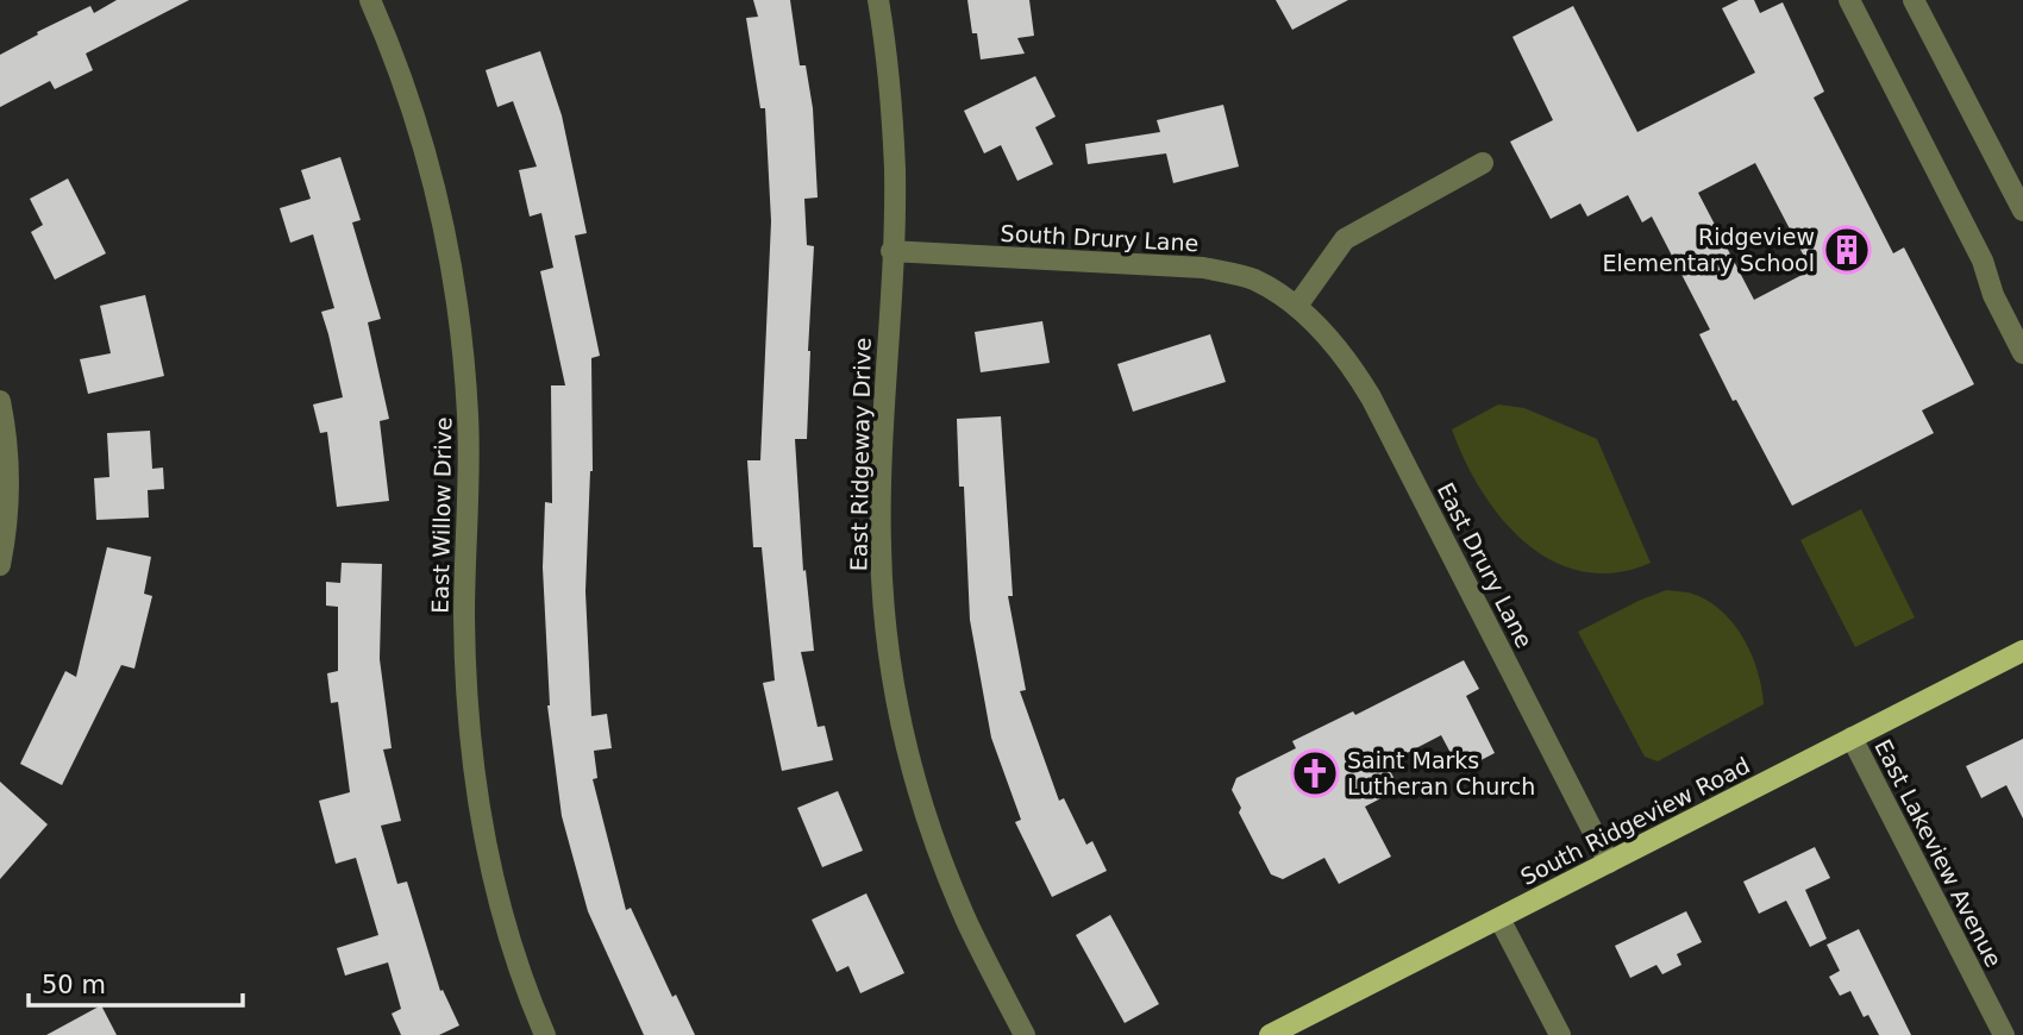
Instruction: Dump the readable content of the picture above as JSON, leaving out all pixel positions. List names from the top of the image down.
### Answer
{
  "streets": {
    "main road": ["South Ridgeview Road"],
    "street": [
      "South Drury Lane",
      "East Ridgeway Drive",
      "East Willow Drive",
      "East Drury Lane",
      "East Lakeview Avenue"
    ]
  },
  "crossings": [
    ["South Drury Lane", "East Ridgeway Drive"],
    ["South Drury Lane", "East Drury Lane"],
    ["East Drury Lane", "South Ridgeview Road"],
    ["South Ridgeview Road", "East Lakeview Avenue"]
  ],
  "places": {
    "building": ["Ridgeview Elementary School"],
    "church": ["Saint Marks Lutheran Church"]
  },
  "scale_bar": "50 m"
}
